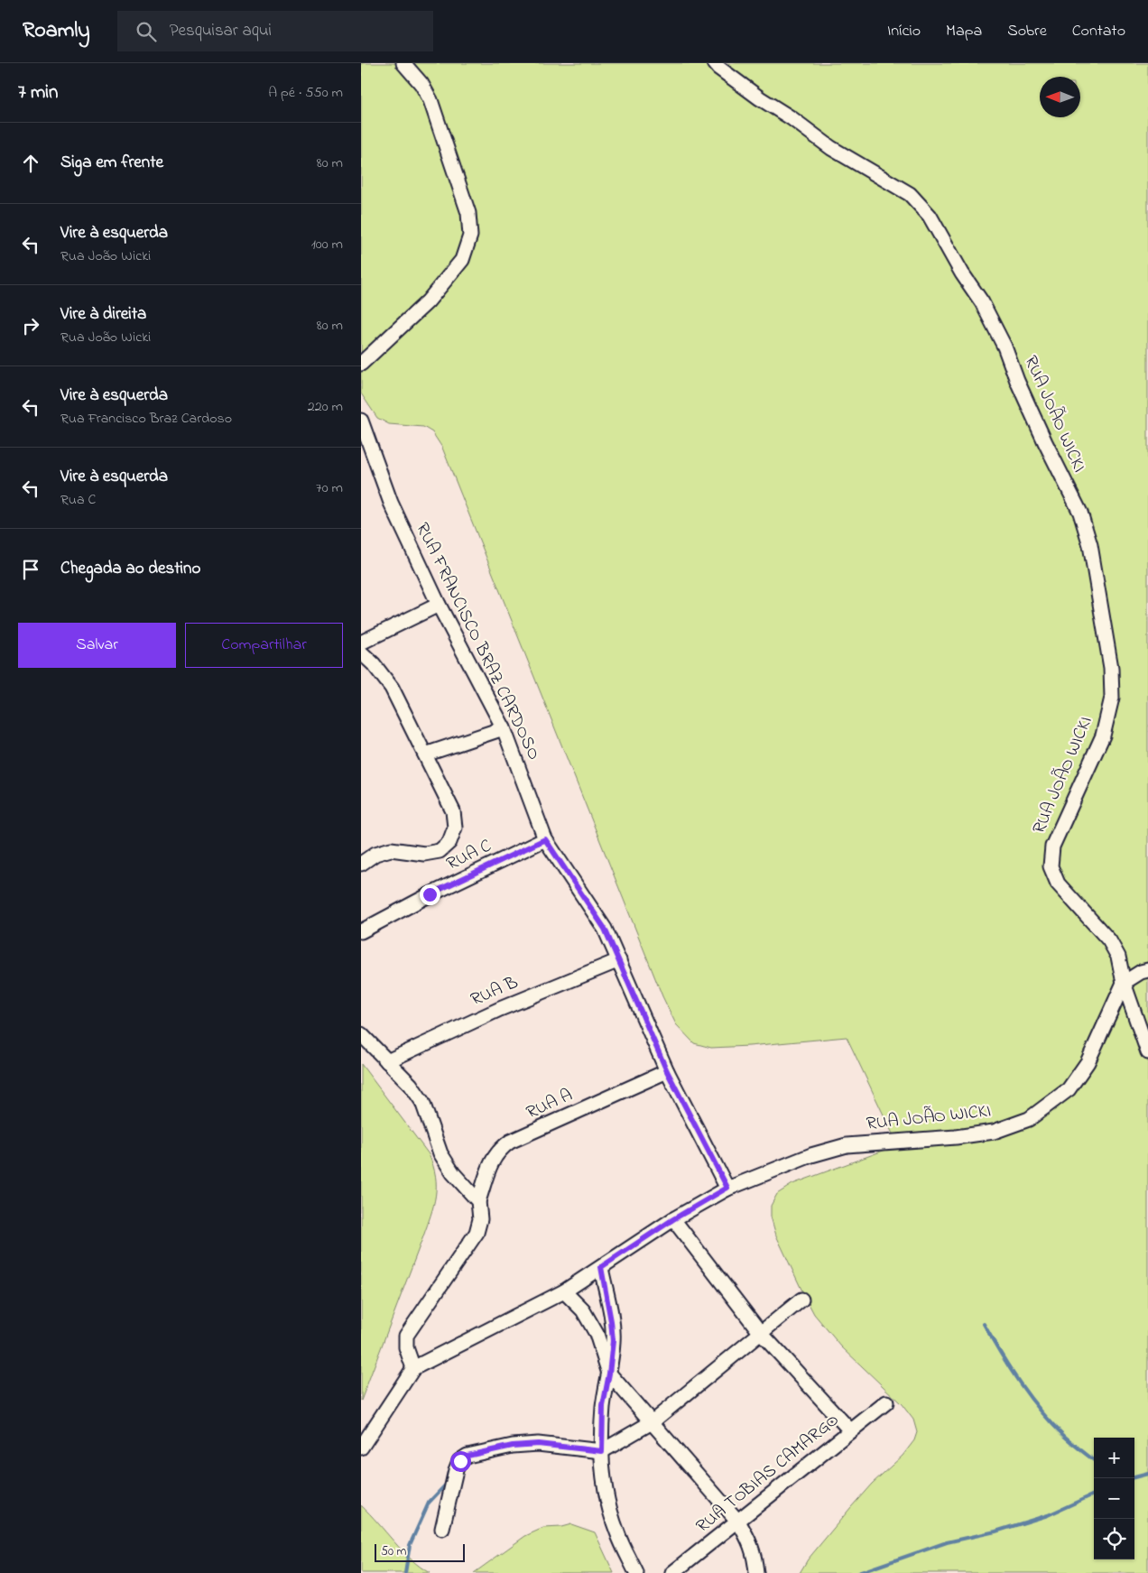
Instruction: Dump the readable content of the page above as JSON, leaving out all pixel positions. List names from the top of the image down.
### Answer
{
  "streets": {
    "street": [
      "RUA JOÃO WICKI",
      "RUA FRANCISCO BRAZ CARDOSO",
      "RUA C",
      "RUA B",
      "RUA A",
      "RUA TOBIAS CAMARGO"
    ]
  },
  "crossings": [
    ["RUA JOÃO WICKI", "RUA FRANCISCO BRAZ CARDOSO"],
    ["RUA FRANCISCO BRAZ CARDOSO", "RUA C"],
    ["RUA FRANCISCO BRAZ CARDOSO", "RUA B"],
    ["RUA FRANCISCO BRAZ CARDOSO", "RUA A"]
  ],
  "scale_bar": "50 m",
  "north": "left",
  "page": {
    "header": "Roamly",
    "search": "Pesquisar aqui",
    "nav": [
      "Início",
      "Mapa",
      "Sobre",
      "Contato"
    ],
    "heading": ["7 min", "A pé · 550 m"],
    "list": [
      ["Siga em frente", "80 m"],
      ["Vire à esquerda", "Rua João Wicki", "100 m"],
      ["Vire à direita", "Rua João Wicki", "80 m"],
      ["Vire à esquerda", "Rua Francisco Braz Cardoso", "220 m"],
      ["Vire à esquerda", "Rua C", "70 m"],
      "Chegada ao destino"
    ],
    "buttons": ["Salvar", "Compartilhar"],
    "map_buttons": ["+", "−"],
    "scale": "50 m"
  }
}
